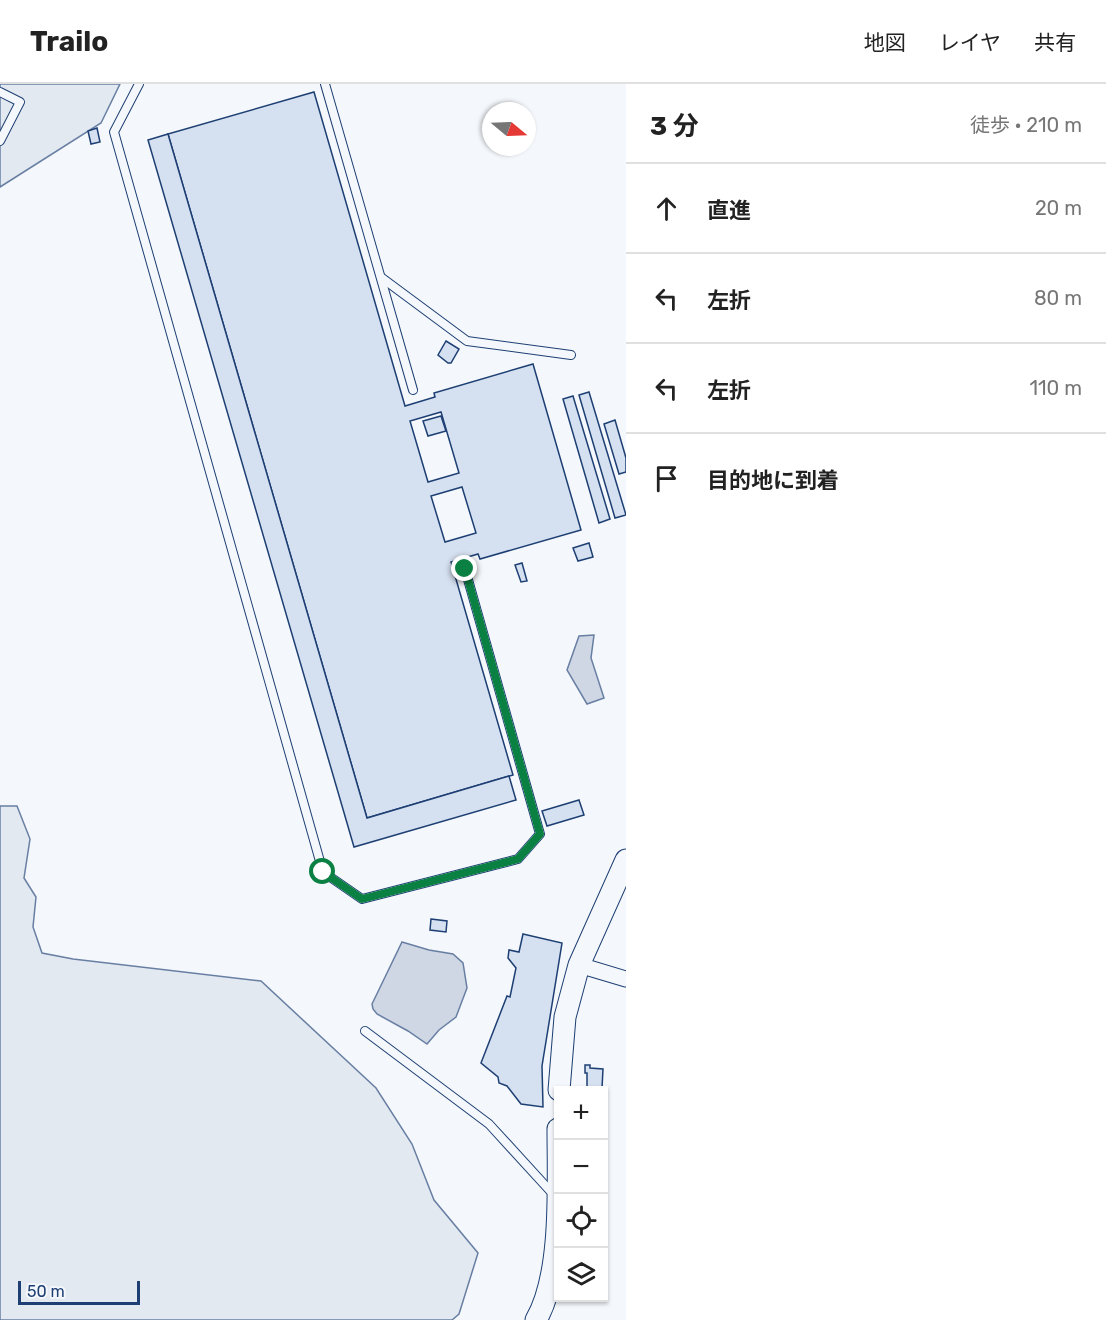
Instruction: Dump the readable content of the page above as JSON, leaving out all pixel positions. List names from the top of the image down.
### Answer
{
  "scale_bar": "50 m",
  "north": "right",
  "page": {
    "header": "Trailo",
    "nav": ["地図", "レイヤ", "共有"],
    "heading": ["3 分", "徒歩 · 210 m"],
    "list": [
      ["直進", "20 m"],
      ["左折", "80 m"],
      ["左折", "110 m"],
      "目的地に到着"
    ],
    "map_buttons": ["+", "−"],
    "scale": "50 m"
  }
}
